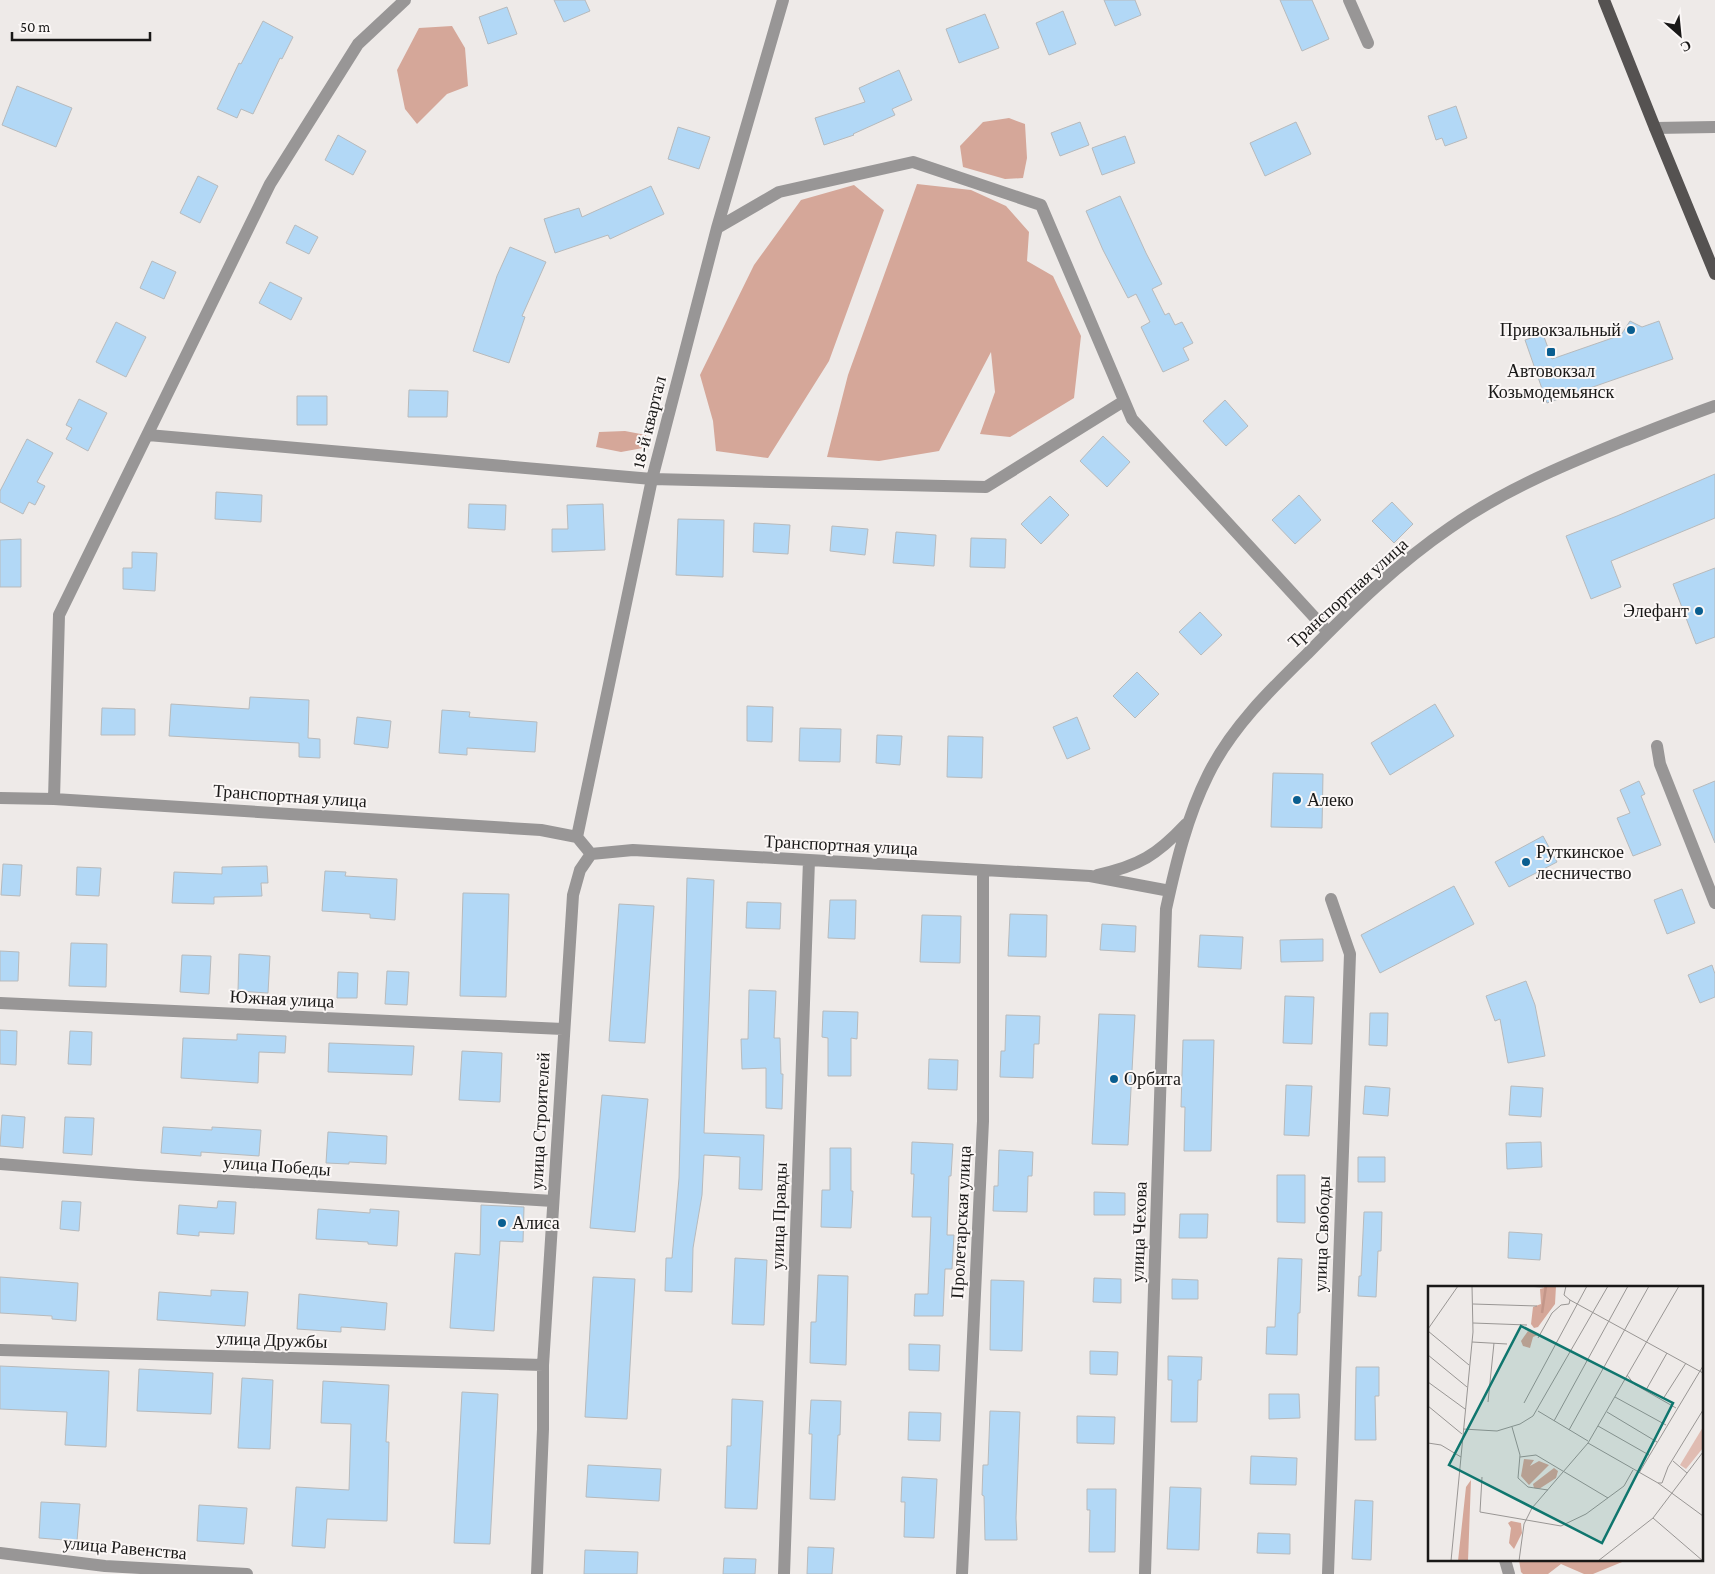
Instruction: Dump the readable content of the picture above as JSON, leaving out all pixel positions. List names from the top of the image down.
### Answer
{
  "streets": {
    "street": [
      "18-й квартал",
      "Транспортная улица",
      "Южная улица",
      "улица Строителей",
      "улица Победы",
      "улица Правды",
      "Пролетарская улица",
      "улица Чехова",
      "улица Свободы",
      "улица Дружбы",
      "улица Равенства"
    ]
  },
  "crossings": [
    ["18-й квартал", "Транспортная улица"],
    ["Транспортная улица", "улица Строителей"],
    ["Транспортная улица", "улица Правды"],
    ["Транспортная улица", "Пролетарская улица"],
    ["Транспортная улица", "улица Чехова"],
    ["Южная улица", "улица Строителей"],
    ["улица Строителей", "улица Победы"],
    ["улица Строителей", "улица Дружбы"]
  ],
  "places": {
    "other": [
      "Привокзальный",
      "Элефант",
      "Алеко",
      "Руткинское лесничество",
      "Орбита",
      "Алиса"
    ],
    "transit": ["Автовокзал Козьмодемьянск"]
  },
  "scale_bar": "50 m",
  "north": "bottom right"
}
